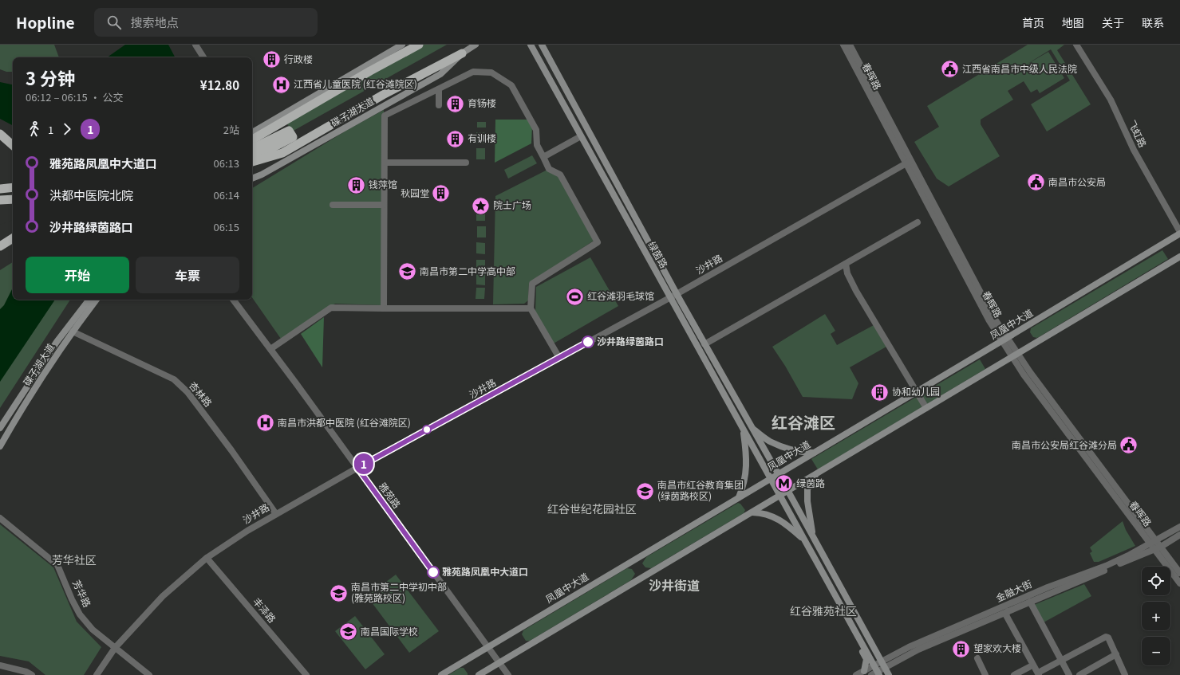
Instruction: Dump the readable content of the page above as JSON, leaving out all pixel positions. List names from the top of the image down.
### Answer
{
  "streets": {
    "main road": ["碟子湖大道", "绿茵路", "凤凰中大道"],
    "street": [
      "春晖路",
      "飞虹路",
      "沙井路",
      "杏林路",
      "雅苑路",
      "金融大街",
      "芳华路",
      "丰泽路"
    ]
  },
  "crossings": [
    ["春晖路", "沙井路"],
    ["春晖路", "凤凰中大道"],
    ["春晖路", "金融大街"],
    ["碟子湖大道", "杏林路"],
    ["飞虹路", "凤凰中大道"],
    ["绿茵路", "沙井路"],
    ["绿茵路", "凤凰中大道"],
    ["绿茵路", "金融大街"],
    ["沙井路", "杏林路"],
    ["沙井路", "雅苑路"],
    ["沙井路", "芳华路"],
    ["沙井路", "丰泽路"],
    ["凤凰中大道", "雅苑路"]
  ],
  "districts": [
    "红谷滩区",
    "红谷世纪花园社区",
    "芳华社区",
    "沙井街道",
    "红谷雅苑社区"
  ],
  "places": {
    "building": [
      "行政楼",
      "育钖楼",
      "有训楼",
      "钱萍馆",
      "秋园堂",
      "协和幼儿园",
      "望家欢大楼"
    ],
    "public building": ["江西省南昌市中级人民法院", "南昌市公安局", "南昌市公安局红谷滩分局"],
    "hospital": ["江西省儿童医院 (红谷滩院区)", "南昌市洪都中医院 (红谷滩院区)"],
    "place": ["院士广场"],
    "school or university": [
      "南昌市第二中学高中部",
      "南昌市红谷教育集团 (绿茵路校区)",
      "南昌市第二中学初中部 (雅苑路校区)",
      "南昌国际学校"
    ],
    "sports": ["红谷滩羽毛球馆"],
    "other": ["沙井路绿茵路口", "雅苑路凤凰中大道口"],
    "metro station": ["绿茵路"]
  },
  "lines": ["bus line 1"],
  "page": {
    "header": "Hopline",
    "search": "搜索地点",
    "nav": [
      "首页",
      "地图",
      "关于",
      "联系"
    ],
    "on_map": "1",
    "heading": ["3 分钟", "06:12 – 06:15 · 公交", "¥12.80"],
    "legs": ["1", "1", "2站"],
    "list": [
      {
        "name": "雅苑路凤凰中大道口",
        "value": "06:13"
      },
      {
        "name": "洪都中医院北院",
        "value": "06:14"
      },
      {
        "name": "沙井路绿茵路口",
        "value": "06:15"
      }
    ],
    "buttons": ["开始", "车票"],
    "map_buttons": ["+", "−"]
  }
}
